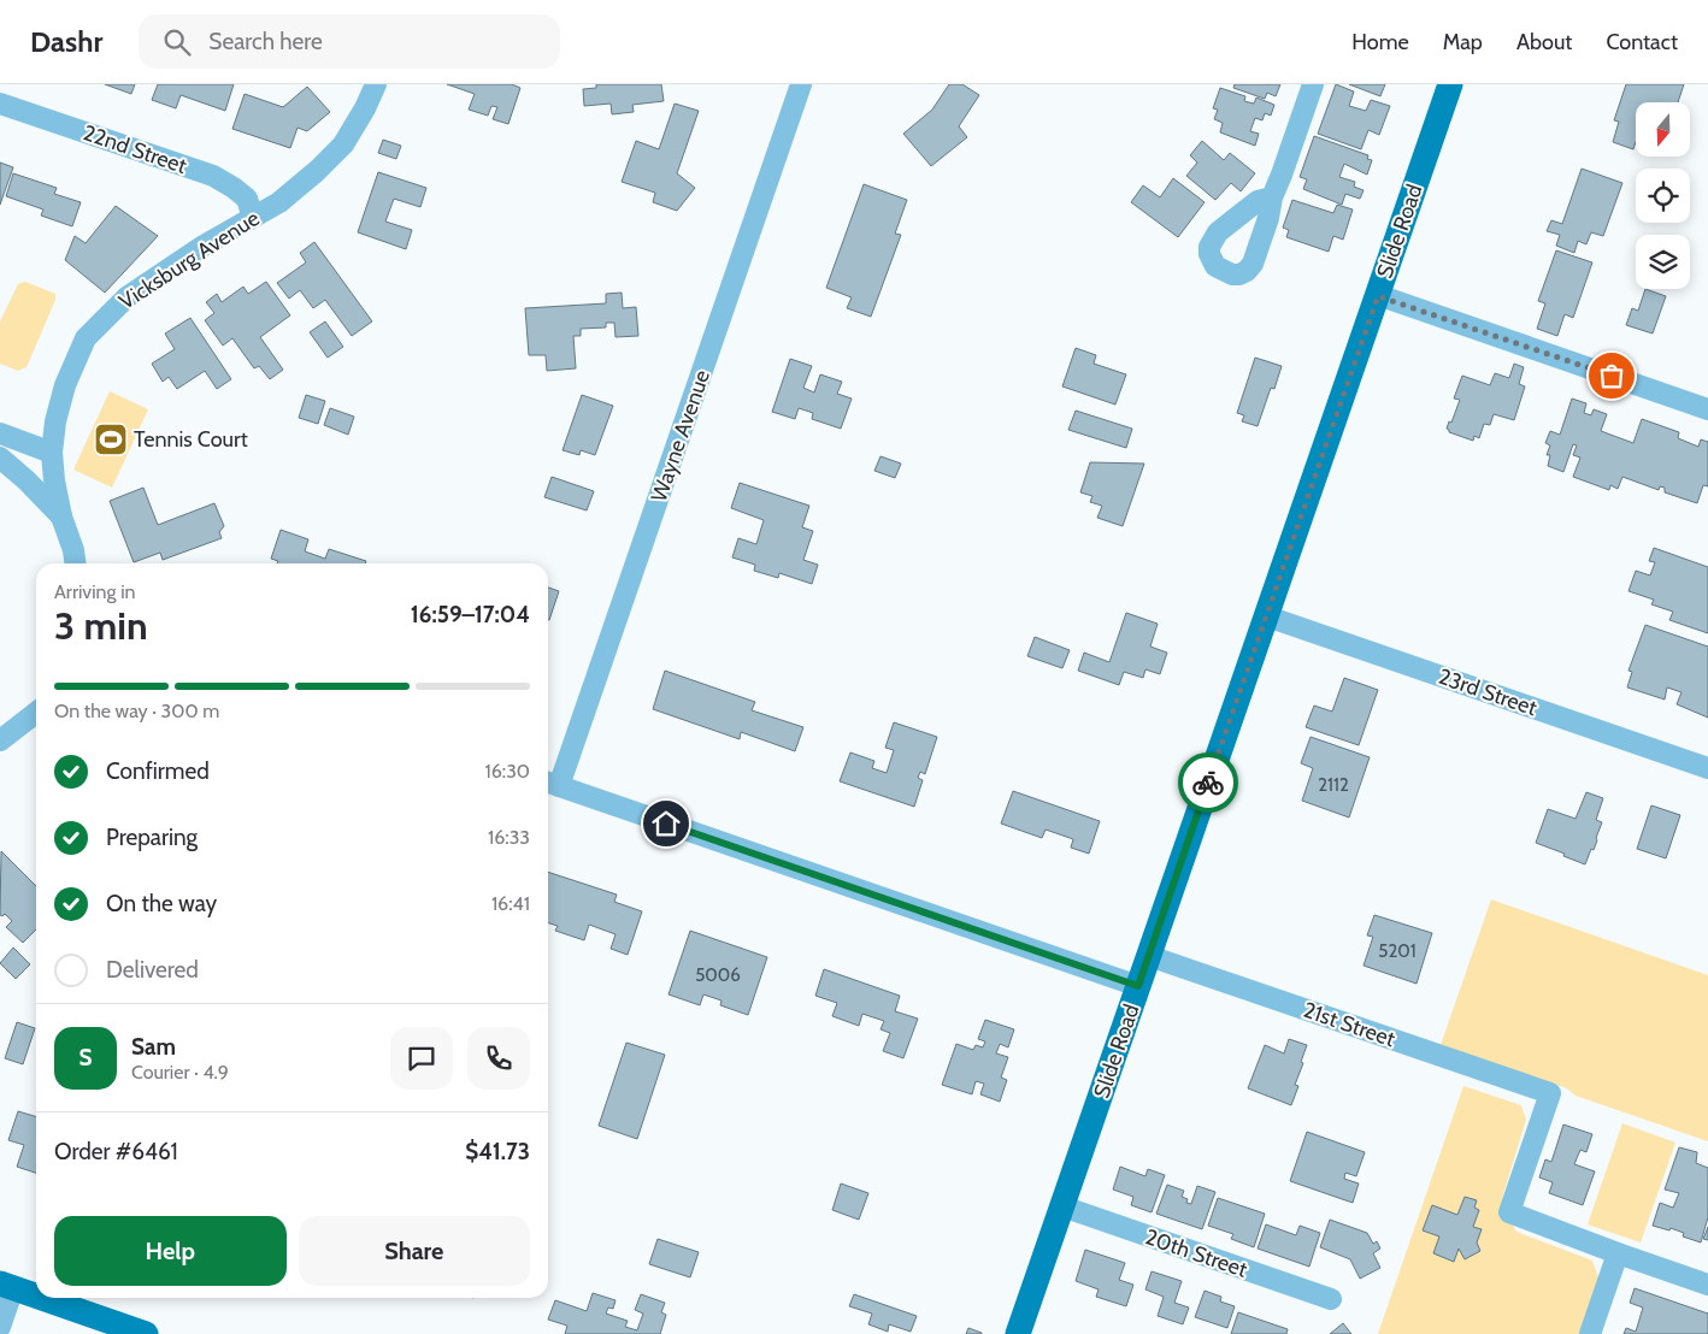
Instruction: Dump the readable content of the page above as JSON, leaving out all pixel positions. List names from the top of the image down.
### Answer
{
  "streets": {
    "main road": ["Slide Road"],
    "street": [
      "22nd Street",
      "Vicksburg Avenue",
      "Wayne Avenue",
      "23rd Street",
      "21st Street",
      "20th Street"
    ]
  },
  "crossings": [
    ["22nd Street", "Vicksburg Avenue"],
    ["Slide Road", "23rd Street"],
    ["Slide Road", "21st Street"],
    ["Slide Road", "20th Street"]
  ],
  "places": {
    "sports": ["Tennis Court"]
  },
  "house_numbers": ["2112", "5201", "5006"],
  "north": "bottom",
  "page": {
    "header": "Dashr",
    "search": "Search here",
    "nav": [
      "Home",
      "Map",
      "About",
      "Contact"
    ],
    "heading": ["3 min", "Arriving in", "16:59–17:04"],
    "panel": [
      "Sam",
      "Courier · 4.9",
      "Order #6461",
      "$41.73"
    ],
    "bar": "On the way · 300 m",
    "list": [
      ["Confirmed", "16:30"],
      ["Preparing", "16:33"],
      ["On the way", "16:41"],
      "Delivered"
    ],
    "round": "S",
    "buttons": ["Help", "Share"]
  }
}
